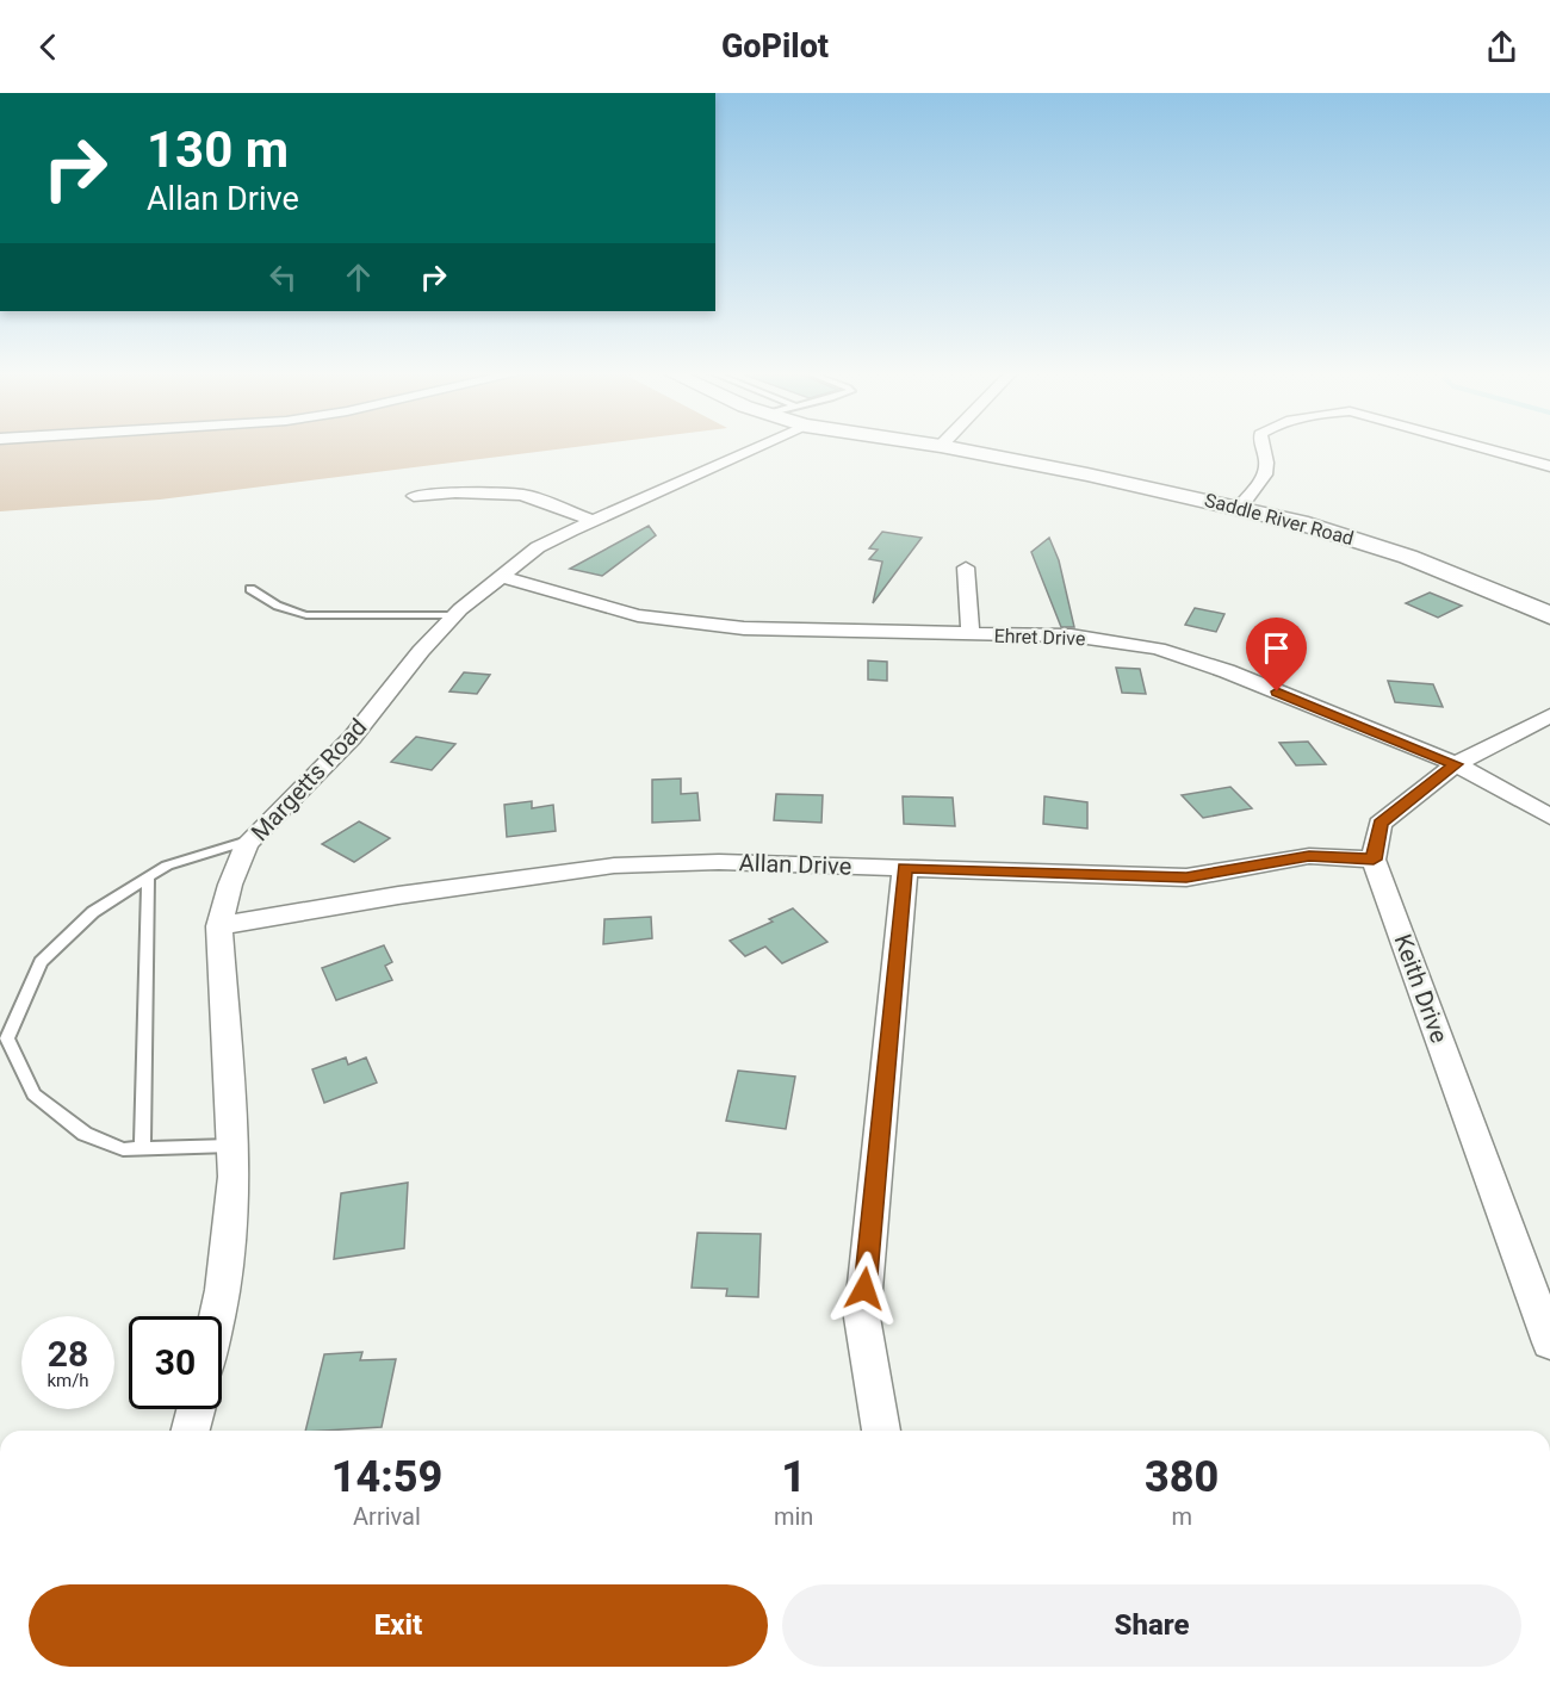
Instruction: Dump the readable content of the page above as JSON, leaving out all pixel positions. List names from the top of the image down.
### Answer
{
  "streets": {
    "main road": ["Saddle River Road"],
    "street": [
      "Ehret Drive",
      "Margetts Road",
      "Allan Drive",
      "Keith Drive"
    ]
  },
  "crossings": [
    ["Ehret Drive", "Margetts Road"],
    ["Ehret Drive", "Keith Drive"],
    ["Margetts Road", "Allan Drive"],
    ["Allan Drive", "Keith Drive"]
  ],
  "page": {
    "header": "GoPilot",
    "turn": ["130 m", "Allan Drive"],
    "speed": "28 km/h",
    "limit": "30",
    "eta": [
      "14:59",
      "Arrival",
      "1",
      "min",
      "380",
      "m"
    ],
    "buttons": ["Exit", "Share"]
  }
}
